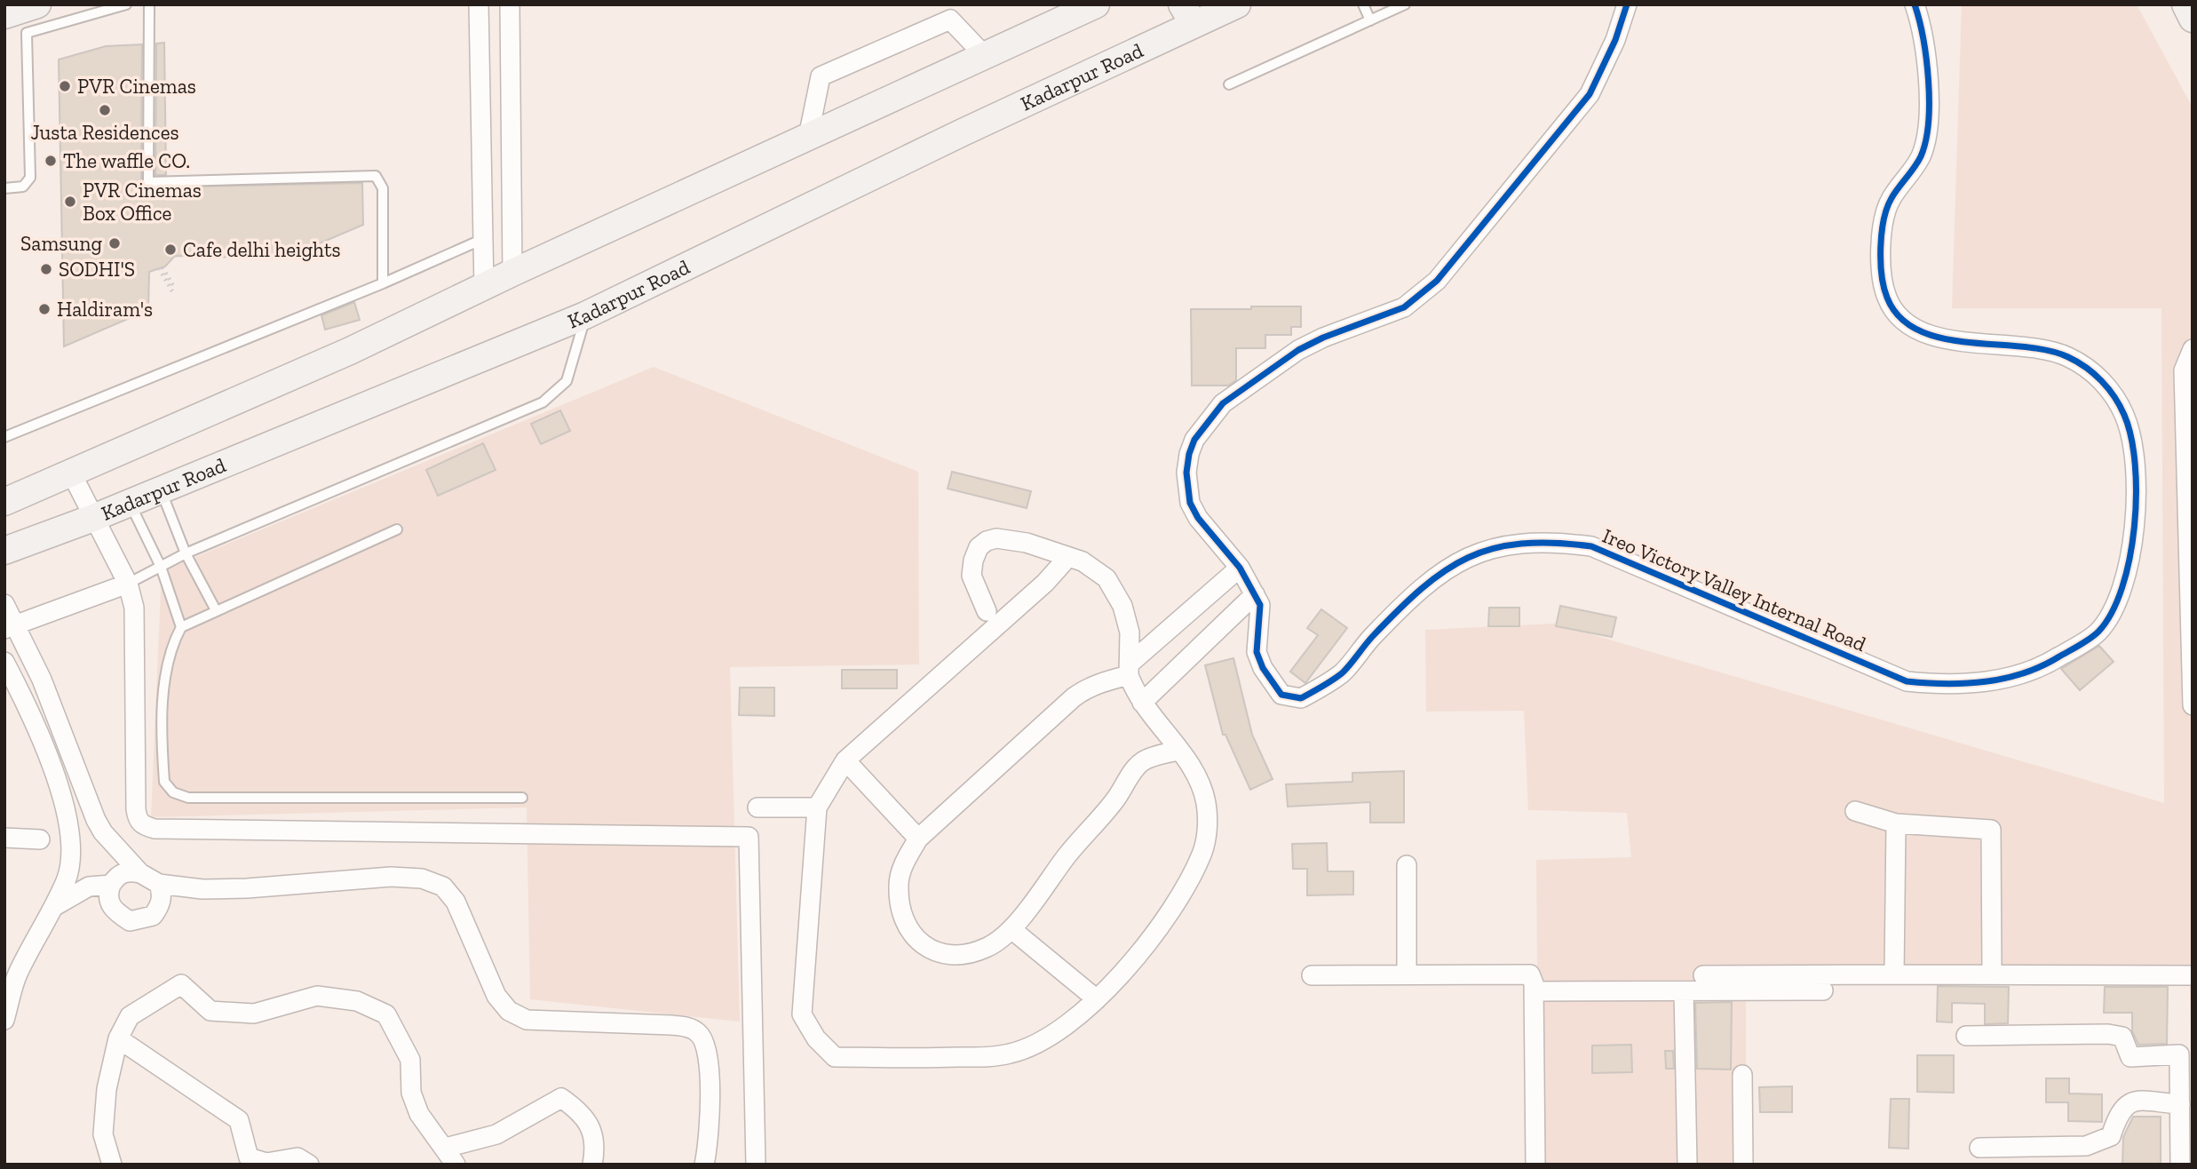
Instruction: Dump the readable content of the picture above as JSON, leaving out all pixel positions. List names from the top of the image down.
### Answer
{
  "streets": {
    "street": ["Kadarpur Road", "Ireo Victory Valley Internal Road"]
  },
  "places": [
    "PVR Cinemas",
    "Justa Residences",
    "The waffle CO.",
    "PVR Cinemas Box Office",
    "Samsung",
    "Cafe delhi heights",
    "SODHI'S",
    "Haldiram's"
  ]
}
